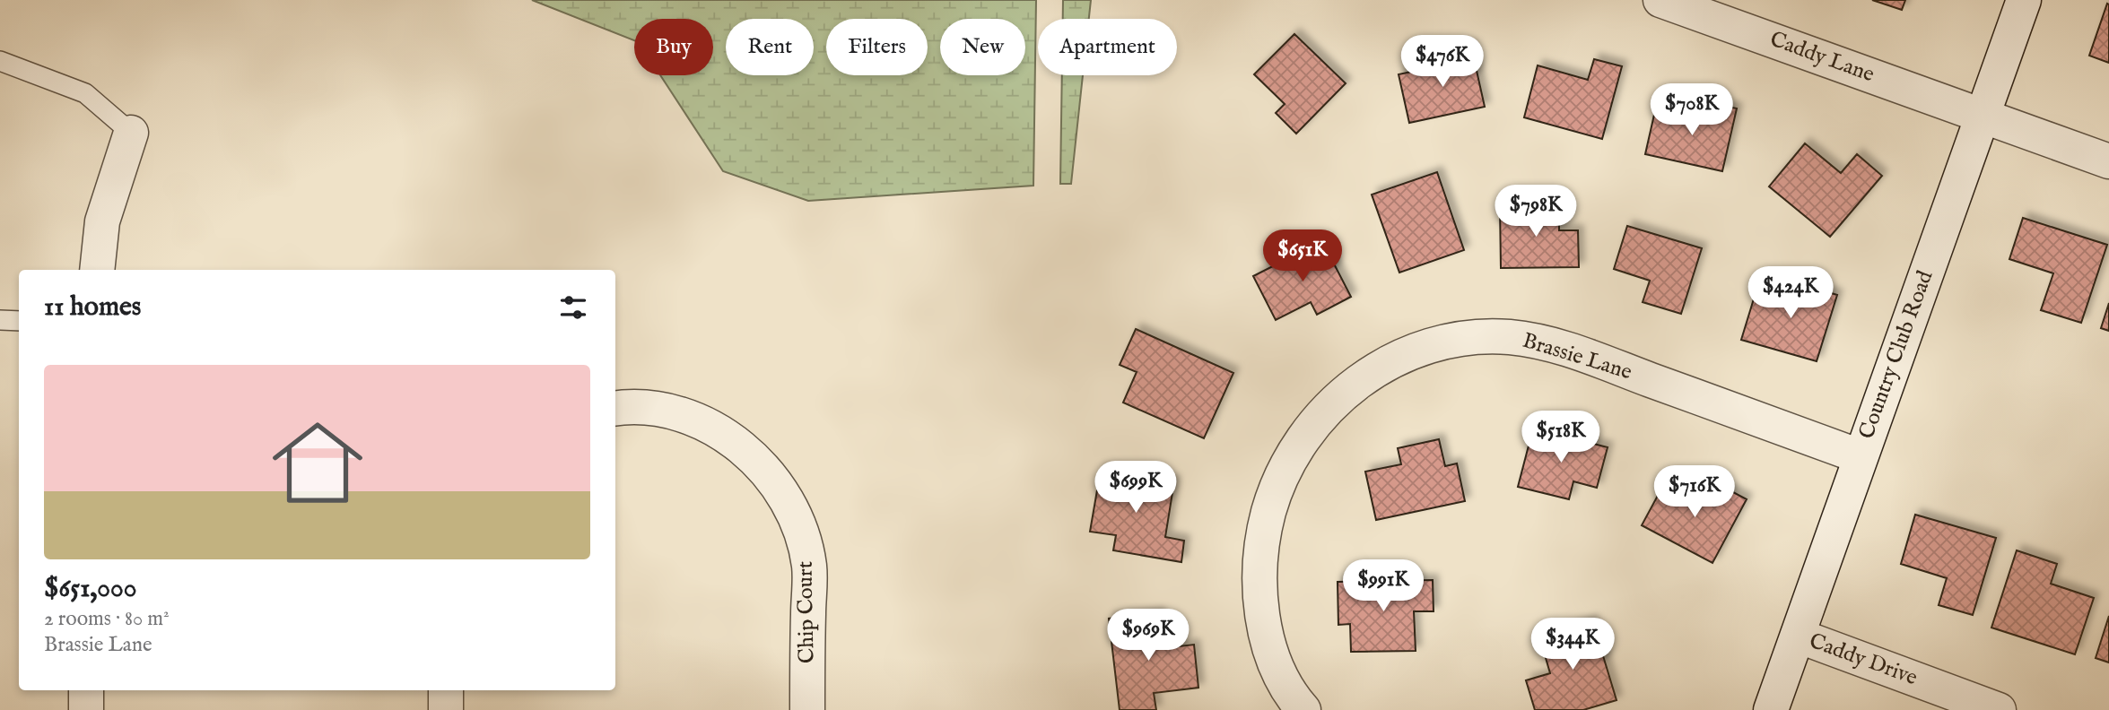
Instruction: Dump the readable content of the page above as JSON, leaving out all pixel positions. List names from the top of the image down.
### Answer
{
  "streets": {
    "street": [
      "Caddy Lane",
      "Country Club Road",
      "Brassie Lane",
      "Chip Court",
      "Caddy Drive"
    ]
  },
  "crossings": [
    ["Caddy Lane", "Country Club Road"],
    ["Country Club Road", "Brassie Lane"],
    ["Country Club Road", "Caddy Drive"]
  ],
  "page": {
    "chip": [
      "Buy",
      "Rent",
      "Filters",
      "New",
      "Apartment"
    ],
    "price": [
      "$476K",
      "$708K",
      "$798K",
      "$651K",
      "$424K",
      "$518K",
      "$699K",
      "$716K",
      "$991K",
      "$969K",
      "$344K"
    ],
    "heading": "11 homes",
    "list": [
      {
        "name": "$651,000",
        "note": "2 rooms · 80 m² · Brassie Lane"
      }
    ]
  }
}
